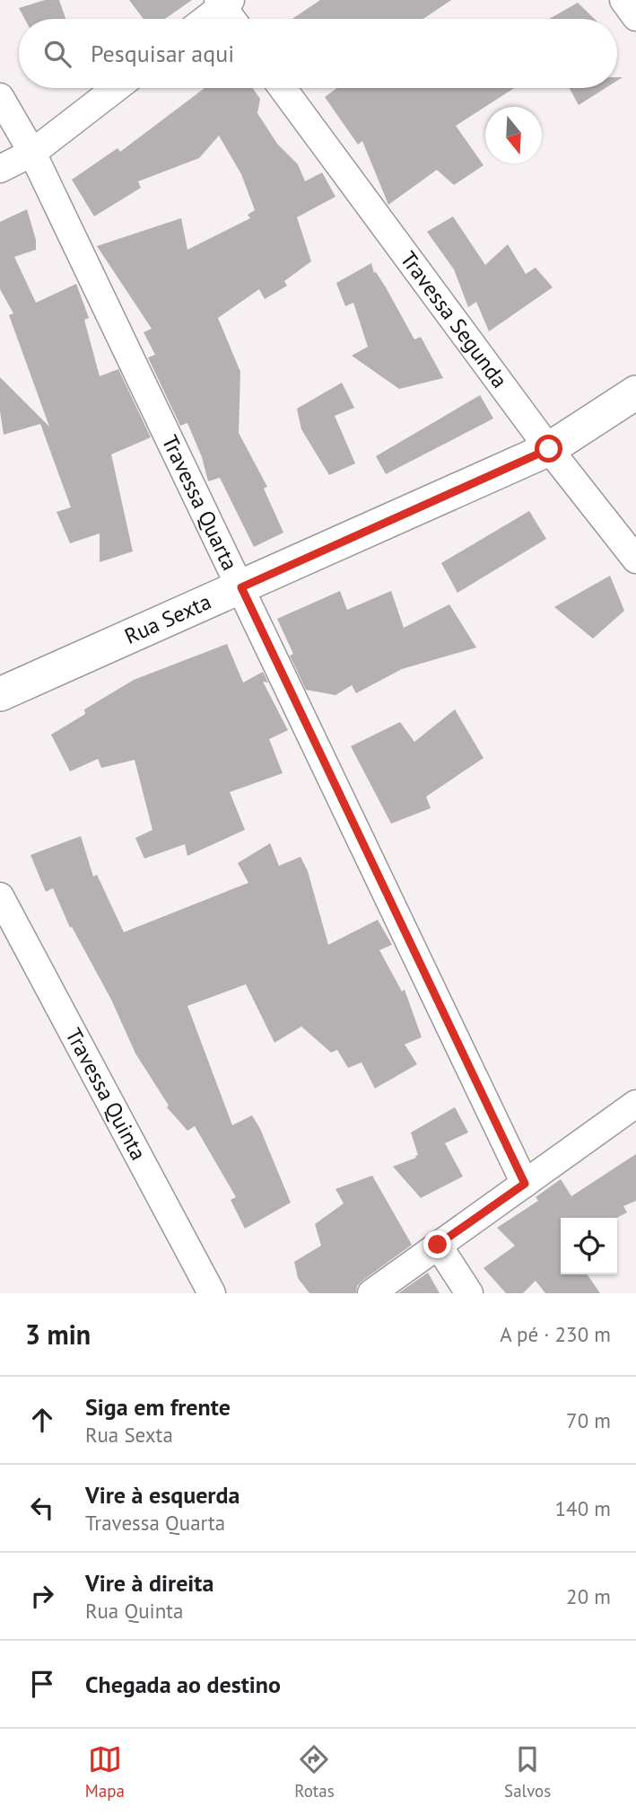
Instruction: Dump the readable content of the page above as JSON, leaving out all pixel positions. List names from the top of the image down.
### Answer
{
  "streets": {
    "street": [
      "Travessa Segunda",
      "Travessa Quarta",
      "Rua Sexta",
      "Travessa Quinta"
    ]
  },
  "crossings": [
    ["Travessa Segunda", "Rua Sexta"],
    ["Travessa Quarta", "Rua Sexta"]
  ],
  "north": "bottom",
  "page": {
    "search": "Pesquisar aqui",
    "heading": ["3 min", "A pé · 230 m"],
    "list": [
      ["Siga em frente", "Rua Sexta", "70 m"],
      ["Vire à esquerda", "Travessa Quarta", "140 m"],
      ["Vire à direita", "Rua Quinta", "20 m"],
      "Chegada ao destino"
    ],
    "nav": ["Mapa", "Rotas", "Salvos"]
  }
}
